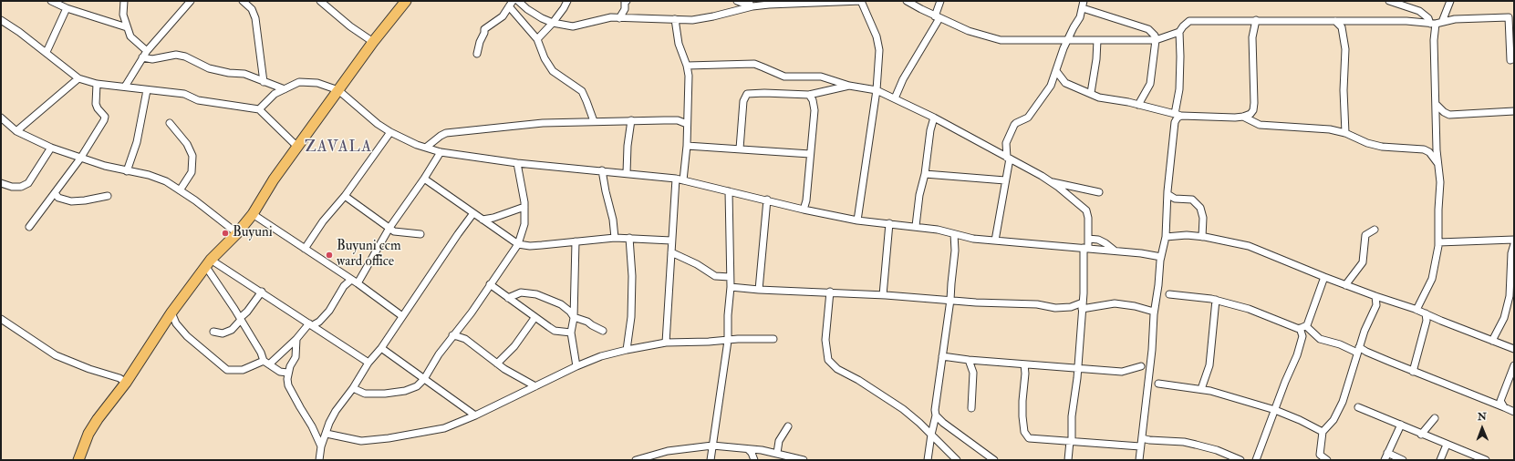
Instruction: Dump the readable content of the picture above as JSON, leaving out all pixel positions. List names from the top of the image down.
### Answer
{
  "districts": ["ZAVALA"],
  "places": ["Buyuni", "Buyuni ccm ward office"],
  "north": "top"
}
